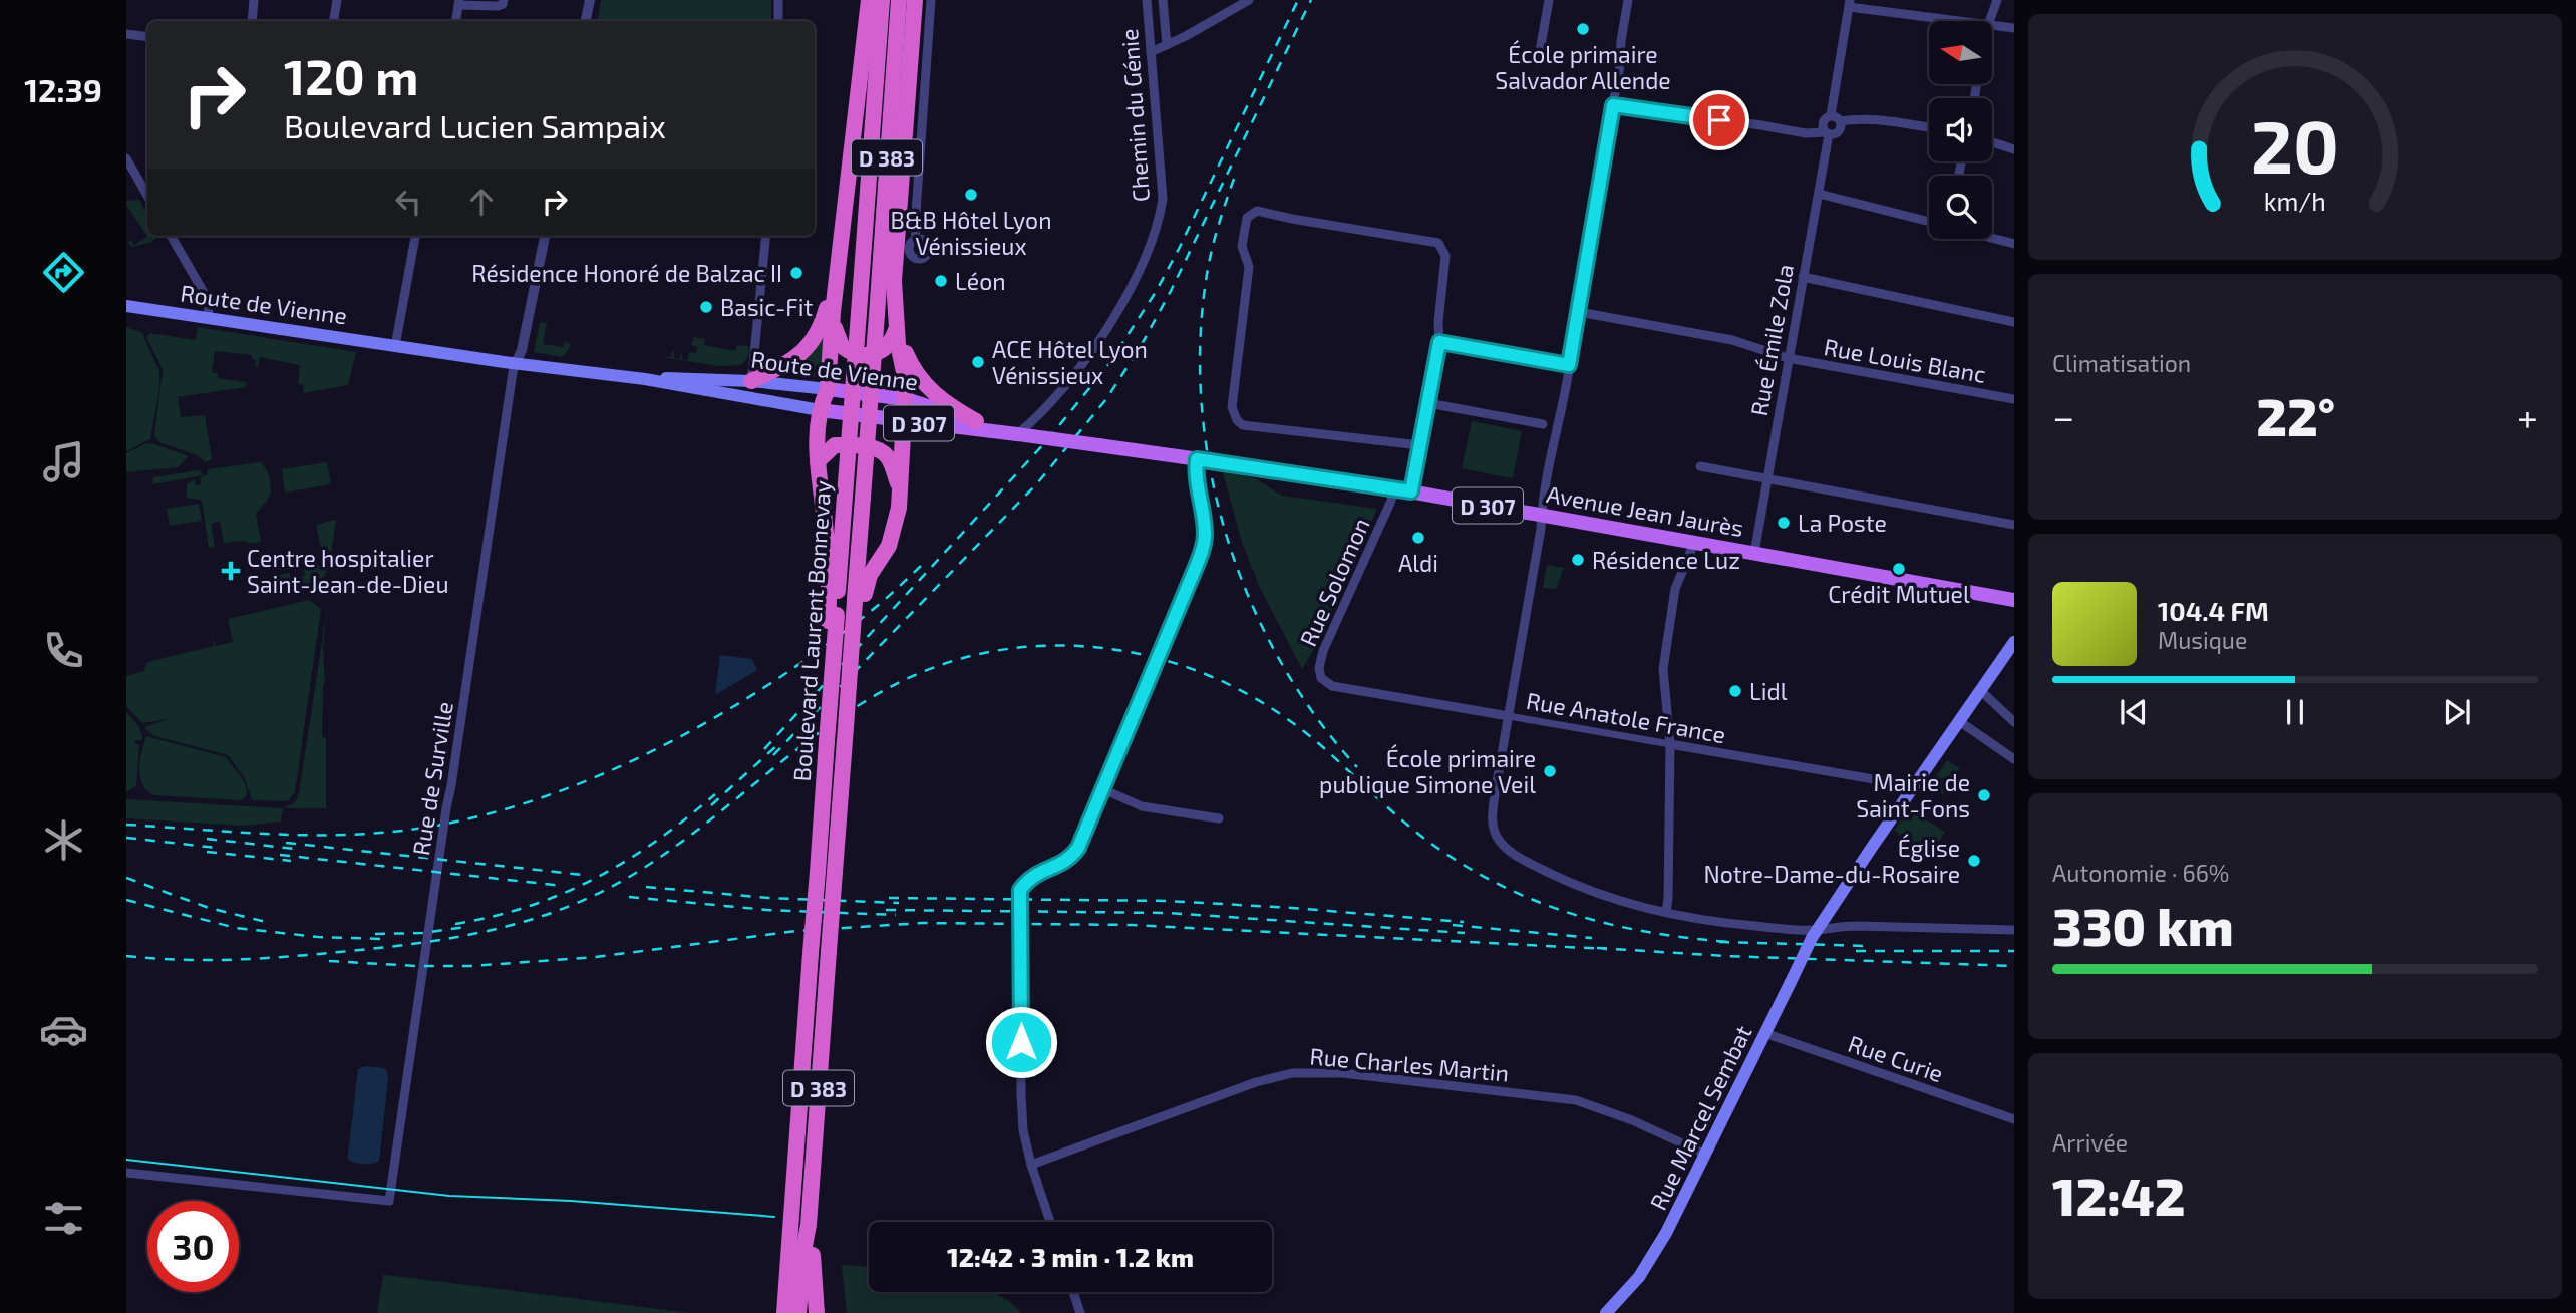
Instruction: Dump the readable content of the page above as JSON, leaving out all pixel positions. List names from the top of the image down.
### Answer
{
  "streets": {
    "highway": ["D 383", "Boulevard Laurent Bonnevay"],
    "main road": [
      "Route de Vienne",
      "D 307",
      "Avenue Jean Jaurès",
      "Rue Marcel Sembat"
    ],
    "street": [
      "Chemin du Génie",
      "Rue Émile Zola",
      "Rue Louis Blanc",
      "Rue Solomon",
      "Rue Anatole France",
      "Rue de Surville",
      "Rue Curie",
      "Rue Charles Martin"
    ]
  },
  "crossings": [
    ["Chemin du Génie", "Route de Vienne"],
    ["Chemin du Génie", "Avenue Jean Jaurès"],
    ["D 383", "Boulevard Laurent Bonnevay"],
    ["Route de Vienne", "Avenue Jean Jaurès"],
    ["Route de Vienne", "Rue de Surville"],
    ["Rue Émile Zola", "Rue Louis Blanc"],
    ["Rue Émile Zola", "Avenue Jean Jaurès"],
    ["Avenue Jean Jaurès", "Rue Solomon"],
    ["Rue Solomon", "Rue Anatole France"],
    ["Rue Anatole France", "Rue Marcel Sembat"],
    ["Rue Curie", "Rue Marcel Sembat"],
    ["Rue Charles Martin", "Rue Marcel Sembat"]
  ],
  "places": {
    "other": [
      "École primaire Salvador Allende",
      "B&B Hôtel Lyon Vénissieux",
      "Résidence Honoré de Balzac II",
      "Léon",
      "Basic-Fit",
      "ACE Hôtel Lyon Vénissieux",
      "La Poste",
      "Aldi",
      "Résidence Luz",
      "Crédit Mutuel",
      "Lidl",
      "École primaire publique Simone Veil",
      "Mairie de Saint-Fons",
      "Église Notre-Dame-du-Rosaire"
    ],
    "health": ["Centre hospitalier Saint-Jean-de-Dieu"]
  },
  "north": "left",
  "page": {
    "tabs": "12:39",
    "turn": ["120 m", "Boulevard Lucien Sampaix"],
    "tile": [
      "Climatisation",
      ["Autonomie · 66%", "330 km"],
      ["Arrivée", "12:42"]
    ],
    "heat": ["−", "22°", "+"],
    "song": ["104.4 FM", "Musique"],
    "limit": "30",
    "trip": "12:42 · 3 min · 1.2 km",
    "gauge": ["20", "km/h"]
  }
}
